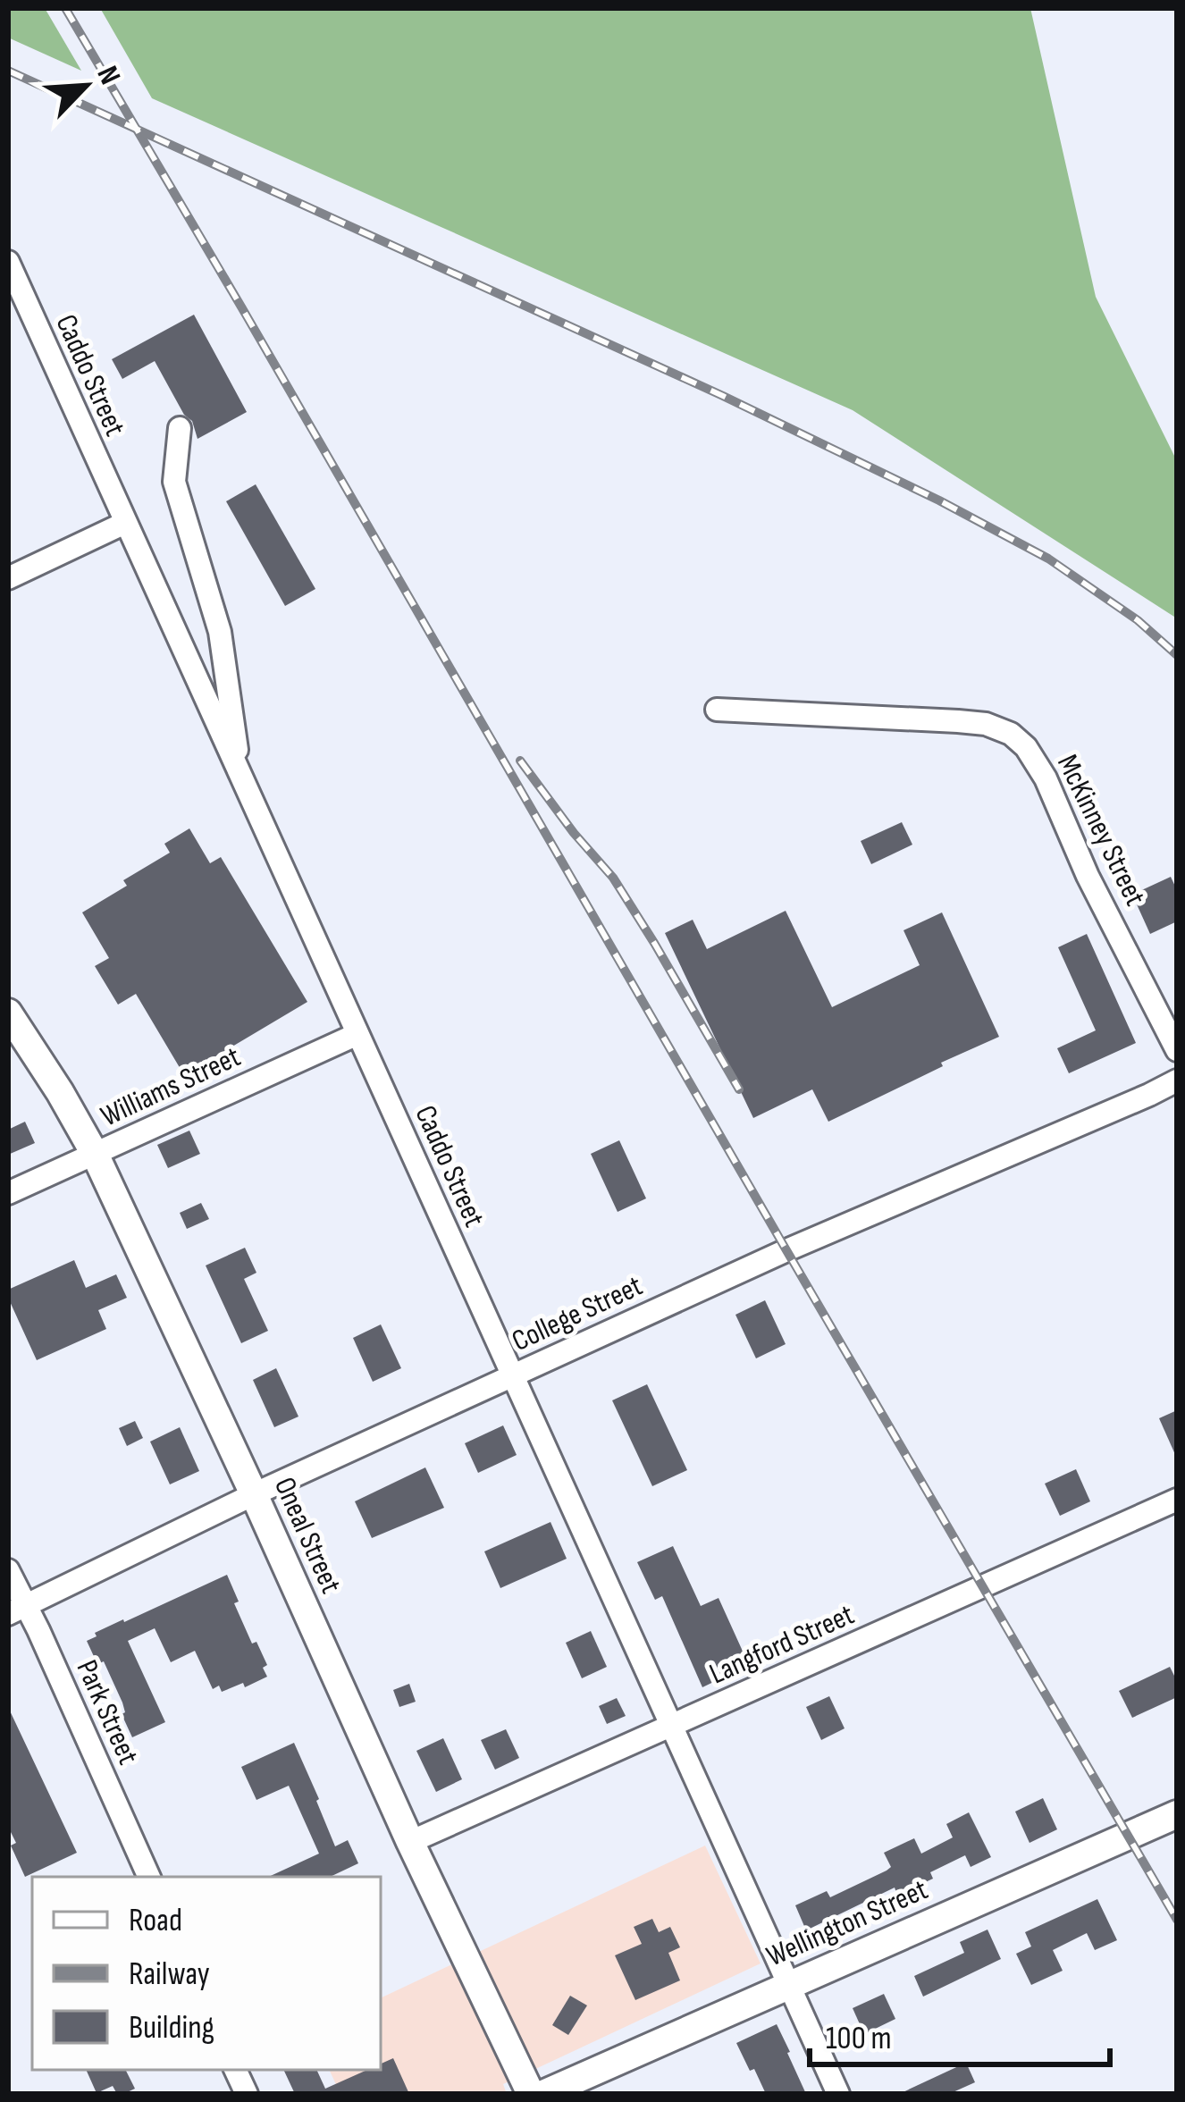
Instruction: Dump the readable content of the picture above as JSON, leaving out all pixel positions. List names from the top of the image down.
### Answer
{
  "streets": {
    "street": [
      "Caddo Street",
      "McKinney Street",
      "Williams Street",
      "College Street",
      "Oneal Street",
      "Langford Street",
      "Park Street",
      "Wellington Street"
    ]
  },
  "crossings": [
    ["Caddo Street", "Williams Street"],
    ["Caddo Street", "College Street"],
    ["Caddo Street", "Langford Street"],
    ["Caddo Street", "Wellington Street"],
    ["Williams Street", "Oneal Street"],
    ["College Street", "Oneal Street"],
    ["College Street", "Park Street"],
    ["Oneal Street", "Langford Street"]
  ],
  "legend": ["Road", "Railway", "Building"],
  "scale_bar": "100 m",
  "north": "top right"
}
